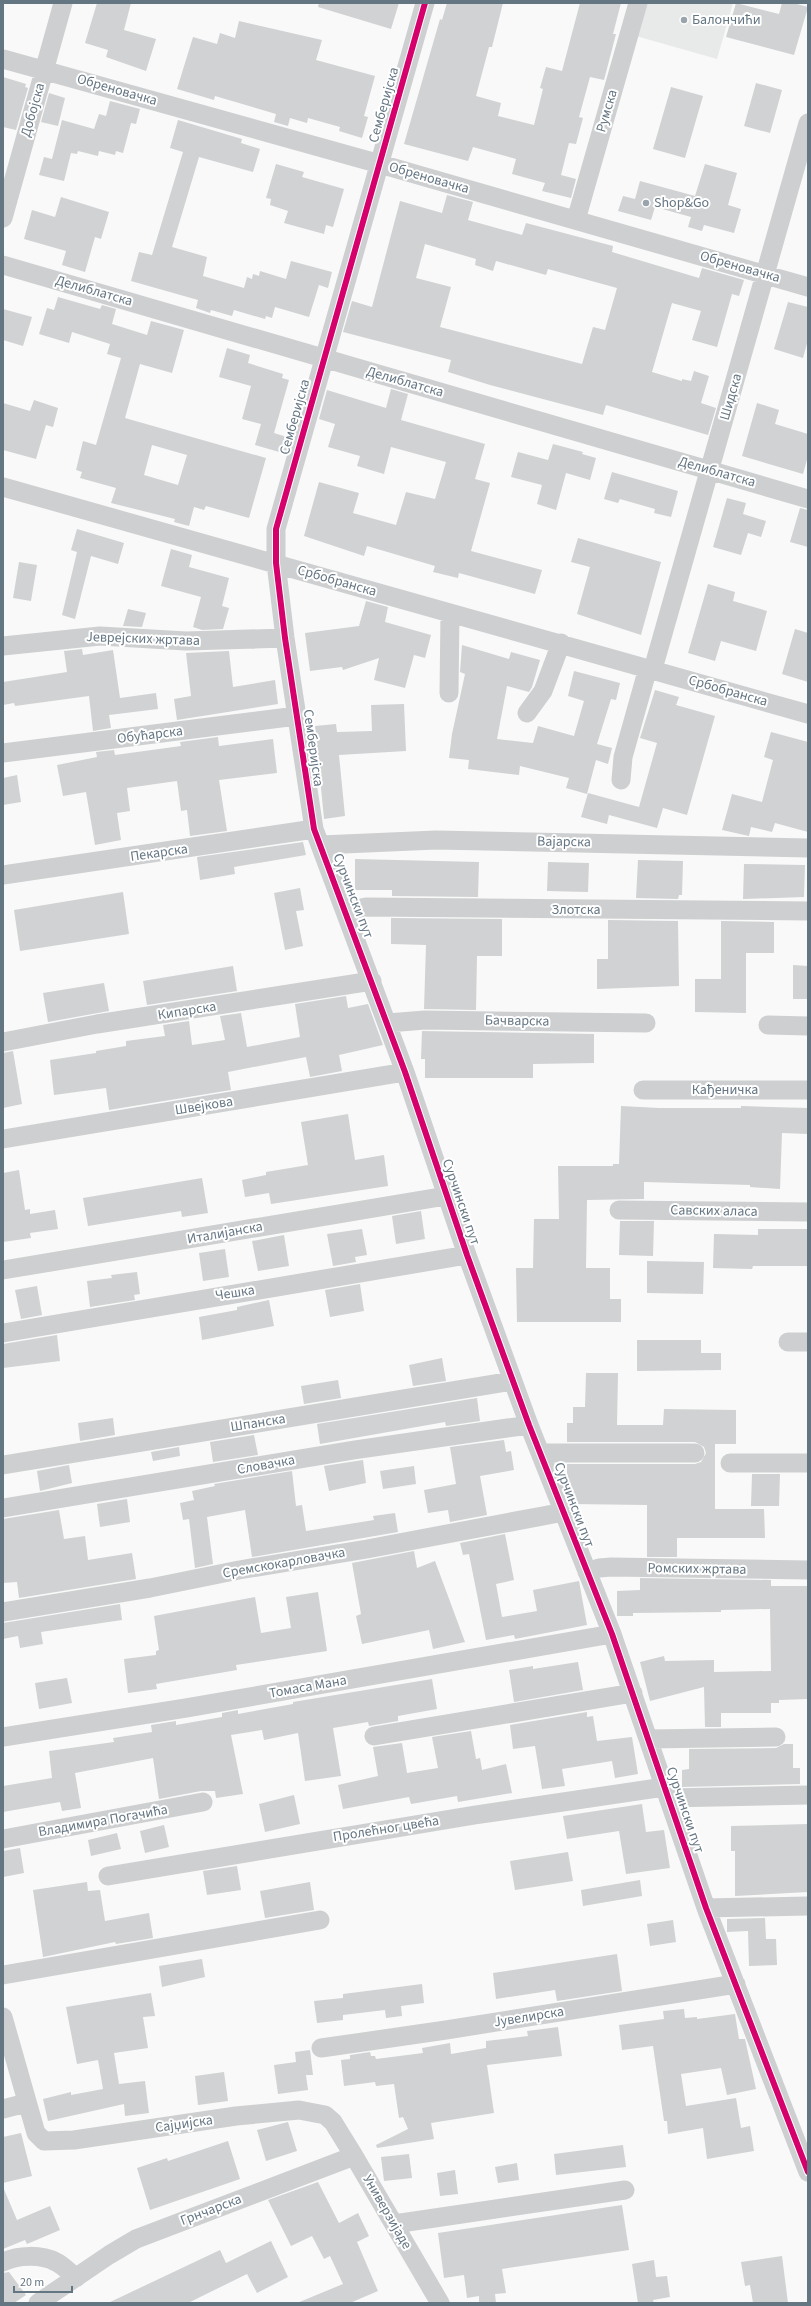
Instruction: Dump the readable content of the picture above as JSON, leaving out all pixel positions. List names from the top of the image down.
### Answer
{
  "streets": {
    "street": [
      "Обреновачка",
      "Семберијска",
      "Добојска",
      "Румска",
      "Делиблатска",
      "Шидска",
      "Србобранска",
      "Јеврејских жртава",
      "Обућарска",
      "Вајарска",
      "Пекарска",
      "Сурчински пут",
      "Злотска",
      "Кипарска",
      "Бачварска",
      "Кађеничка",
      "Швејкова",
      "Савских аласа",
      "Италијанска",
      "Чешка",
      "Шпанска",
      "Словачка",
      "Сремскокарловачка",
      "Ромских жртава",
      "Томаса Мана",
      "Владимира Погачића",
      "Пролећног цвећа",
      "Јувелирска",
      "Сајџијска",
      "Грнчарска",
      "Универзијаде"
    ]
  },
  "crossings": [
    ["Обреновачка", "Семберијска"],
    ["Обреновачка", "Добојска"],
    ["Обреновачка", "Румска"],
    ["Обреновачка", "Шидска"],
    ["Семберијска", "Делиблатска"],
    ["Семберијска", "Србобранска"],
    ["Семберијска", "Јеврејских жртава"],
    ["Семберијска", "Обућарска"],
    ["Семберијска", "Вајарска"],
    ["Семберијска", "Пекарска"],
    ["Семберијска", "Сурчински пут"],
    ["Делиблатска", "Шидска"],
    ["Шидска", "Србобранска"],
    ["Вајарска", "Пекарска"],
    ["Вајарска", "Сурчински пут"],
    ["Пекарска", "Сурчински пут"],
    ["Сурчински пут", "Злотска"],
    ["Сурчински пут", "Кипарска"],
    ["Сурчински пут", "Бачварска"],
    ["Сурчински пут", "Швејкова"],
    ["Сурчински пут", "Италијанска"],
    ["Сурчински пут", "Чешка"],
    ["Сурчински пут", "Шпанска"],
    ["Сурчински пут", "Словачка"],
    ["Сурчински пут", "Сремскокарловачка"],
    ["Сурчински пут", "Ромских жртава"],
    ["Сурчински пут", "Томаса Мана"],
    ["Сурчински пут", "Пролећног цвећа"],
    ["Сурчински пут", "Јувелирска"],
    ["Сајџијска", "Универзијаде"],
    ["Грнчарска", "Универзијаде"]
  ],
  "places": ["Балончићи", "Shop&Go"],
  "scale_bar": "20 m"
}
